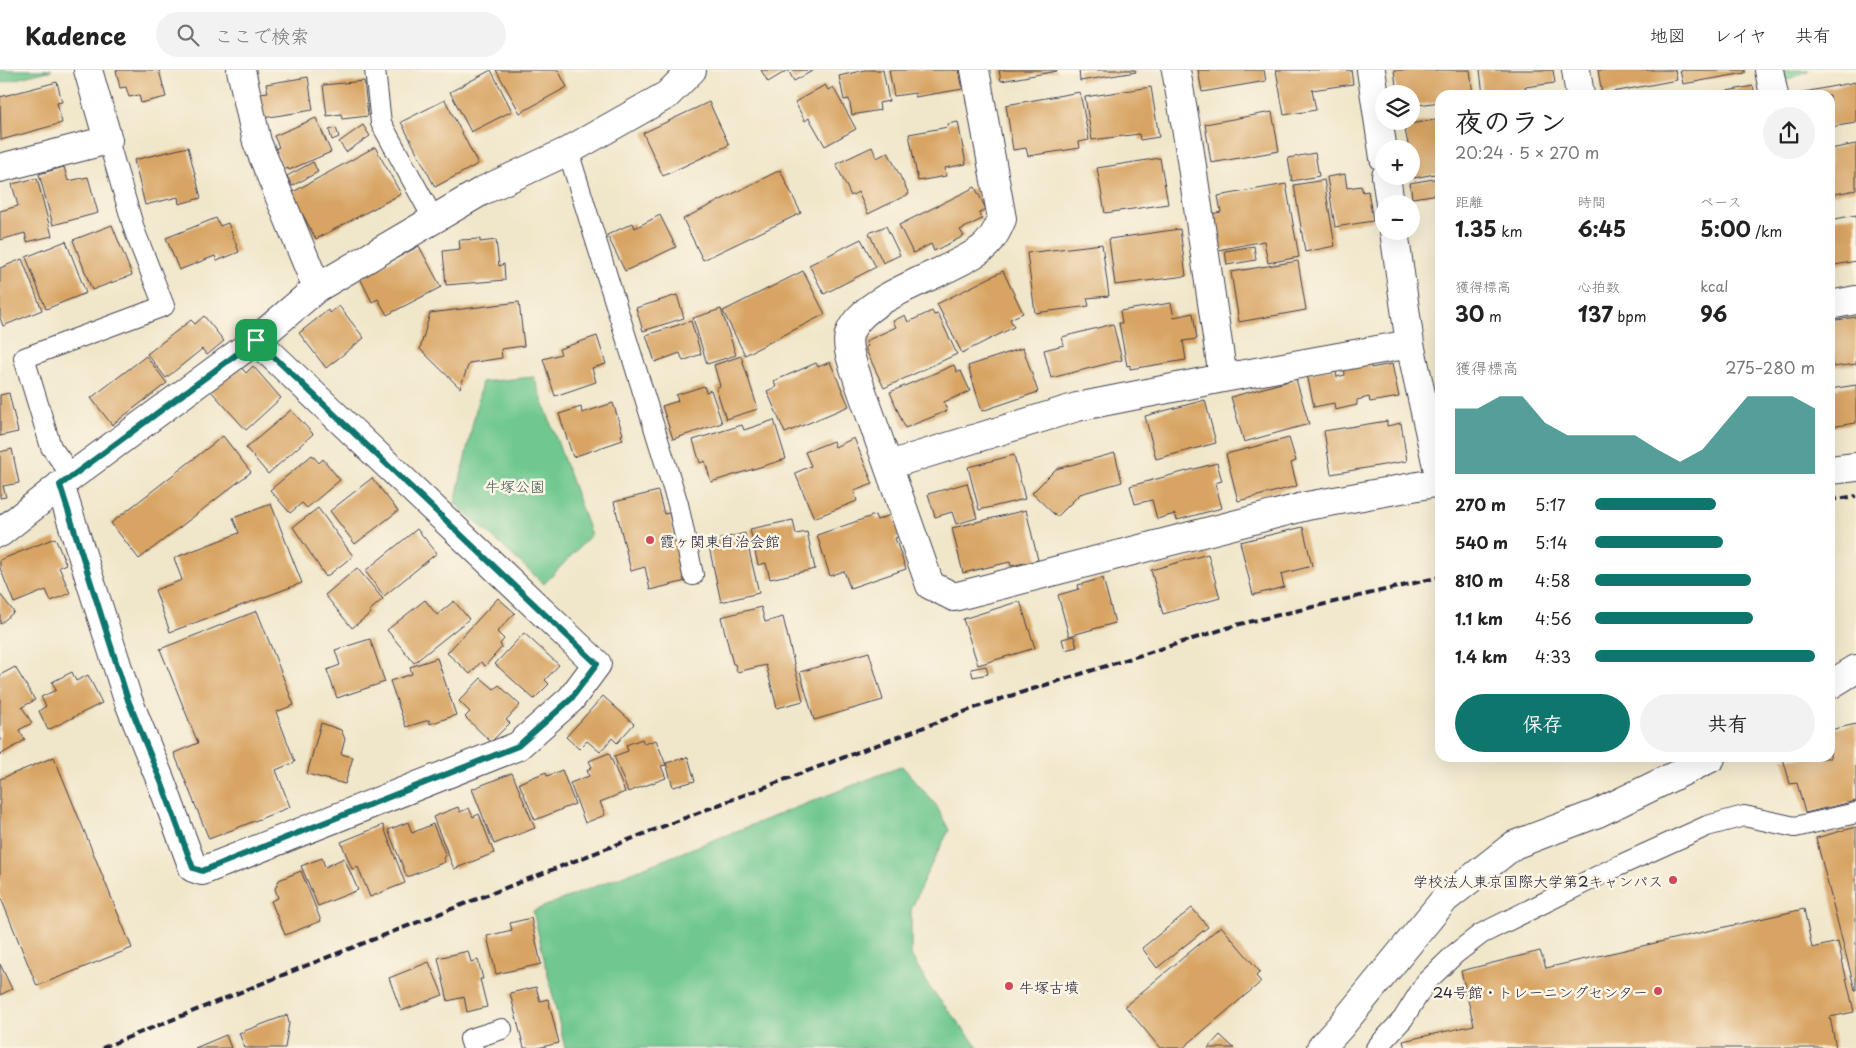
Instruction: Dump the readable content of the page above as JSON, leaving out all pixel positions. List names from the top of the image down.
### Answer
{
  "parks": ["牛塚公園"],
  "places": [
    "霞ヶ関東自治会館",
    "学校法人東京国際大学第2キャンパス",
    "牛塚古墳",
    "24号館・トレーニングセンター"
  ],
  "page": {
    "header": "Kadence",
    "search": "ここで検索",
    "nav": ["地図", "レイヤ", "共有"],
    "map_buttons": ["+", "−"],
    "heading": ["夜のラン", "20:24 · 5 × 270 m"],
    "stats": [
      ["距離", "1.35 km"],
      ["時間", "6:45"],
      ["ペース", "5:00 /km"],
      ["獲得標高", "30 m"],
      ["心拍数", "137 bpm"],
      ["kcal", "96"]
    ],
    "chart": ["獲得標高", "275–280 m"],
    "list": [
      {
        "name": "270 m",
        "note": "5:17"
      },
      {
        "name": "540 m",
        "note": "5:14"
      },
      {
        "name": "810 m",
        "note": "4:58"
      },
      {
        "name": "1.1 km",
        "note": "4:56"
      },
      {
        "name": "1.4 km",
        "note": "4:33"
      }
    ],
    "buttons": ["保存", "共有"]
  }
}
